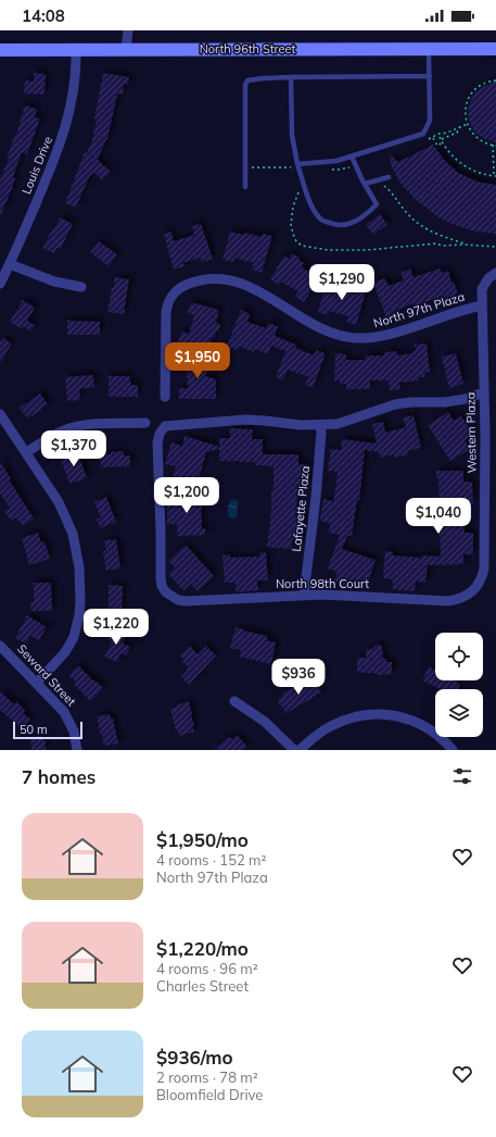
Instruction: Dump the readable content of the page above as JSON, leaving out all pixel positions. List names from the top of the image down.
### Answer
{
  "streets": {
    "street": [
      "North 96th Street",
      "Louis Drive",
      "North 97th Plaza",
      "Western Plaza",
      "Lafayette Plaza",
      "North 98th Court",
      "Seward Street"
    ]
  },
  "crossings": [
    ["North 96th Street", "Louis Drive"],
    ["North 97th Plaza", "Western Plaza"],
    ["Western Plaza", "North 98th Court"],
    ["Lafayette Plaza", "North 98th Court"]
  ],
  "scale_bar": "50 m",
  "page": {
    "status": "14:08",
    "price": [
      "$1,290",
      "$1,950",
      "$1,370",
      "$1,200",
      "$1,040",
      "$1,220",
      "$936"
    ],
    "scale": "50 m",
    "heading": "7 homes",
    "list": [
      {
        "name": "$1,950/mo",
        "note": "4 rooms · 152 m² · North 97th Plaza"
      },
      {
        "name": "$1,220/mo",
        "note": "4 rooms · 96 m² · Charles Street"
      },
      {
        "name": "$936/mo",
        "note": "2 rooms · 78 m² · Bloomfield Drive"
      }
    ]
  }
}
